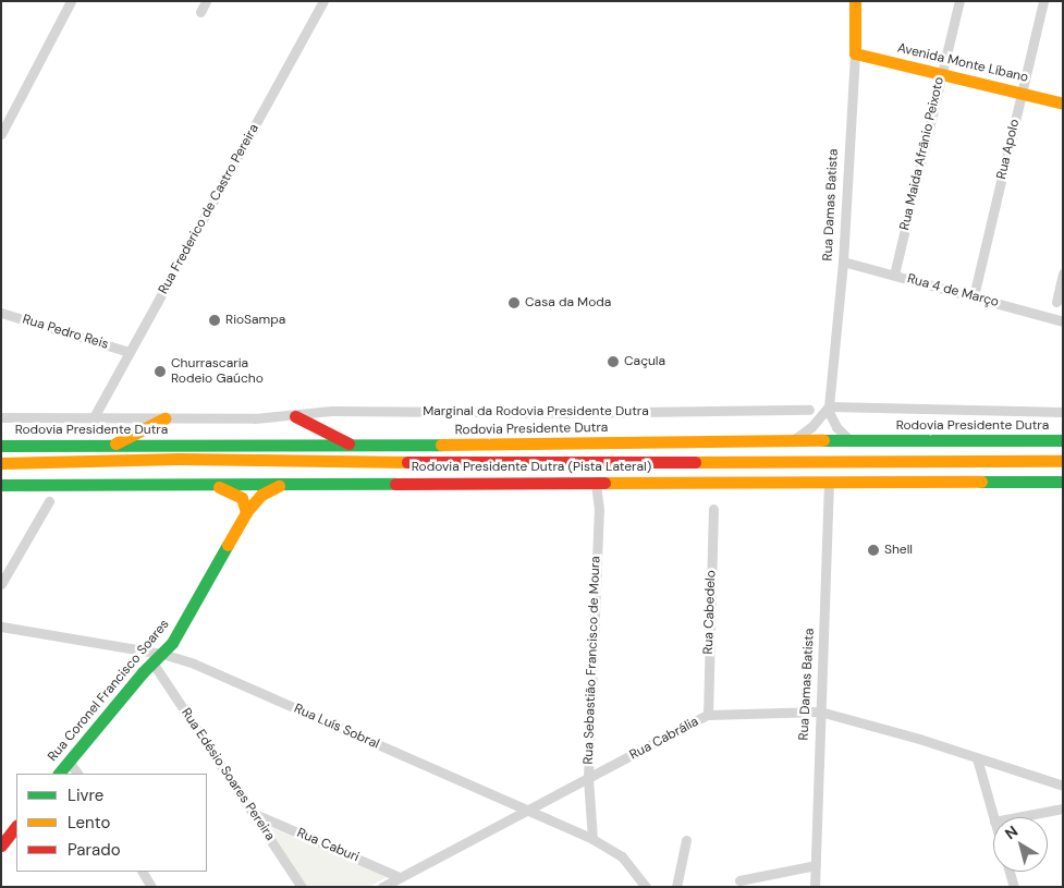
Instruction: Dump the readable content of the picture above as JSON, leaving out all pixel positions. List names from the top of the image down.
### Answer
{
  "streets": {
    "main road": [
      "Avenida Monte Líbano",
      "Rua Damas Batista",
      "Rodovia Presidente Dutra",
      "Rodovia Presidente Dutra (Pista Lateral)",
      "Rua Coronel Francisco Soares"
    ],
    "street": [
      "Rua Apolo",
      "Rua Maida Afrânio Peixoto",
      "Rua Frederico de Castro Pereira",
      "Rua 4 de Março",
      "Rua Pedro Reis",
      "Marginal da Rodovia Presidente Dutra",
      "Rua Cabedelo",
      "Rua Sebastião Francisco de Moura",
      "Rua Luís Sobral",
      "Rua Cabrália",
      "Rua Edésio Soares Pereira",
      "Rua Caburi"
    ]
  },
  "crossings": [
    ["Avenida Monte Líbano", "Rua Apolo"],
    ["Avenida Monte Líbano", "Rua Maida Afrânio Peixoto"],
    ["Avenida Monte Líbano", "Rua Damas Batista"],
    ["Rua Apolo", "Rua 4 de Março"],
    ["Rua Maida Afrânio Peixoto", "Rua 4 de Março"],
    ["Rua Damas Batista", "Rua 4 de Março"],
    ["Rua Damas Batista", "Rodovia Presidente Dutra (Pista Lateral)"],
    ["Rua Damas Batista", "Rua Cabrália"],
    ["Rua Frederico de Castro Pereira", "Rua Pedro Reis"],
    ["Rua Frederico de Castro Pereira", "Marginal da Rodovia Presidente Dutra"],
    ["Rodovia Presidente Dutra (Pista Lateral)", "Rua Sebastião Francisco de Moura"],
    ["Rodovia Presidente Dutra (Pista Lateral)", "Rua Coronel Francisco Soares"],
    ["Rua Cabedelo", "Rua Cabrália"],
    ["Rua Sebastião Francisco de Moura", "Rua Luís Sobral"],
    ["Rua Sebastião Francisco de Moura", "Rua Cabrália"],
    ["Rua Coronel Francisco Soares", "Rua Luís Sobral"],
    ["Rua Coronel Francisco Soares", "Rua Edésio Soares Pereira"],
    ["Rua Luís Sobral", "Rua Cabrália"],
    ["Rua Cabrália", "Rua Caburi"],
    ["Rua Edésio Soares Pereira", "Rua Caburi"]
  ],
  "places": [
    "Casa da Moda",
    "RioSampa",
    "Caçula",
    "Churrascaria Rodeio Gaúcho",
    "Shell"
  ],
  "legend": ["Livre", "Lento", "Parado"],
  "north": "top left"
}
